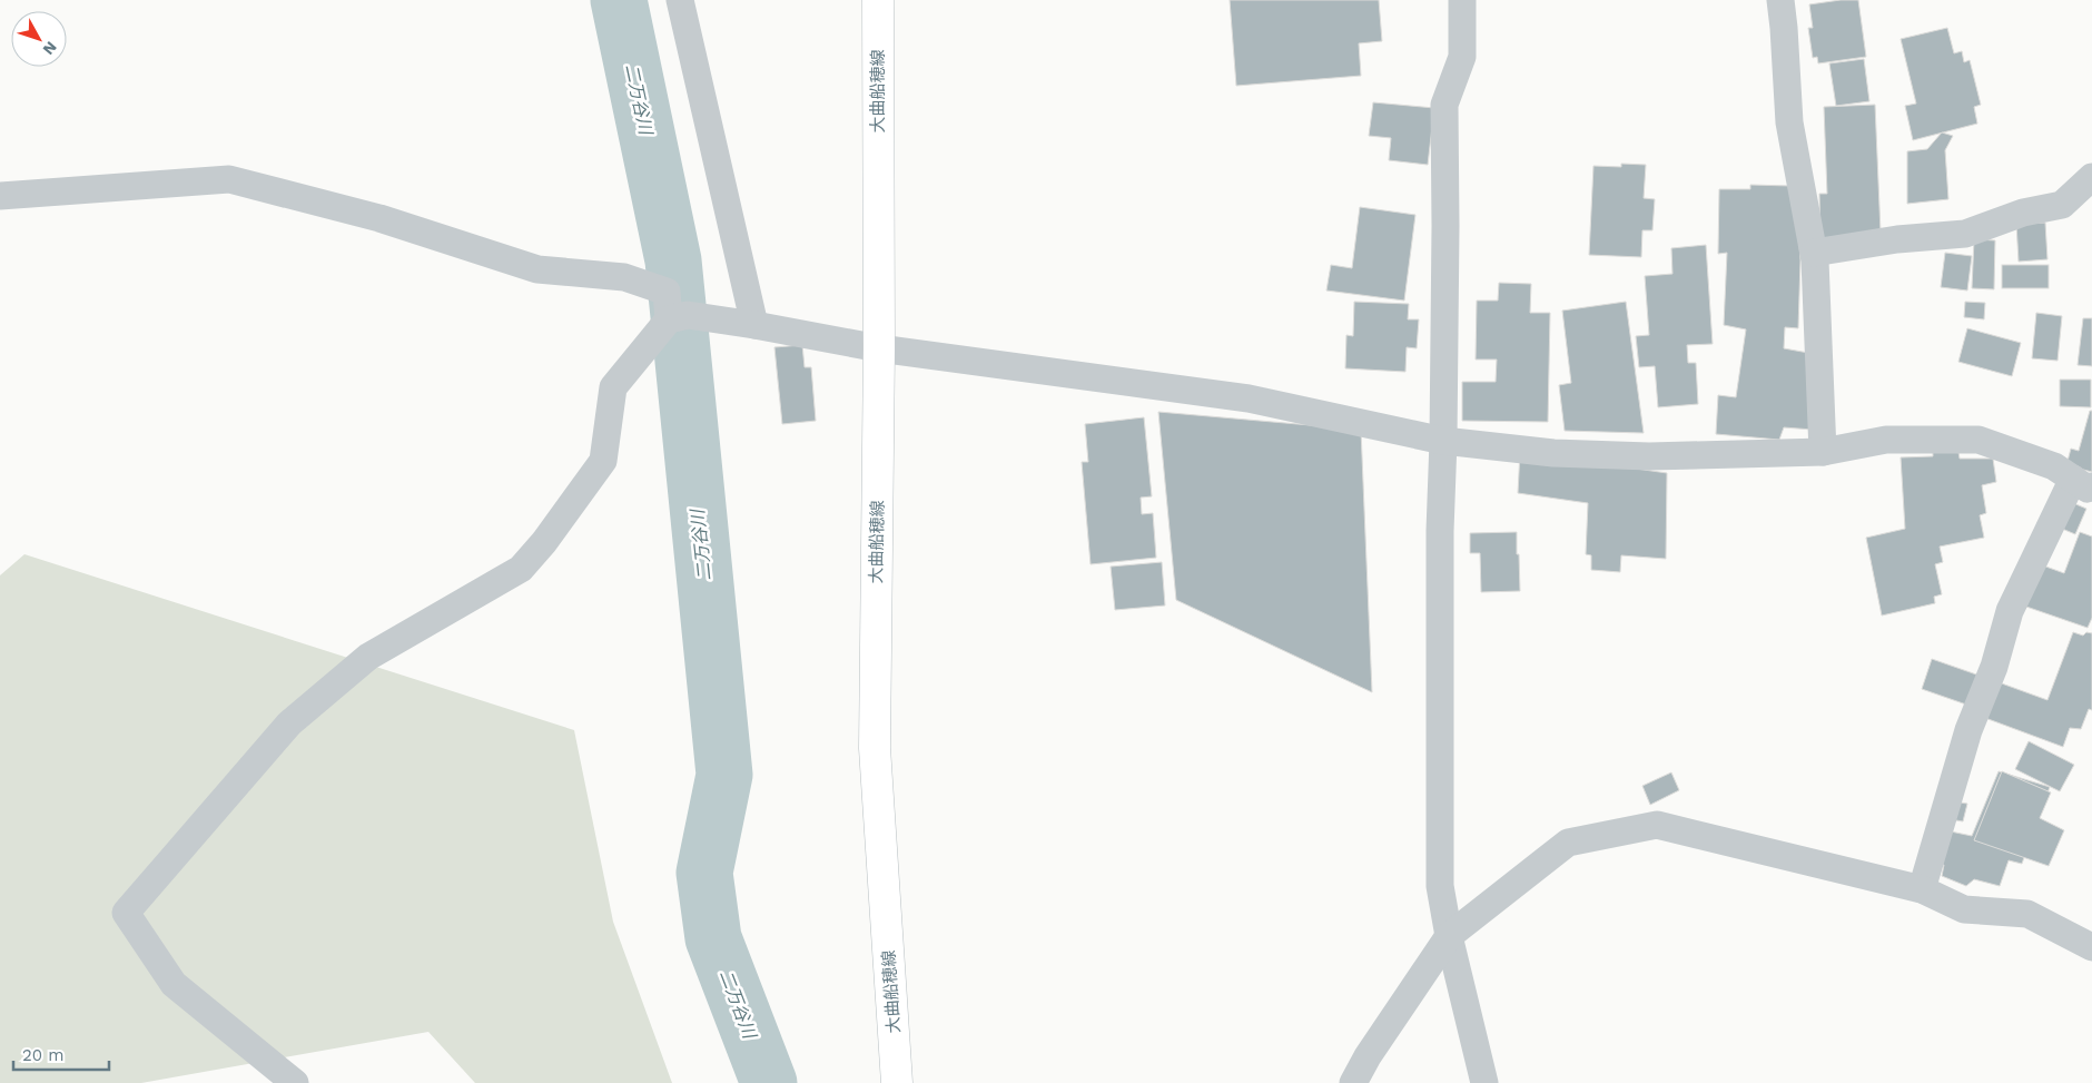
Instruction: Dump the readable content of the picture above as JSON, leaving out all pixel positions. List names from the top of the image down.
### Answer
{
  "streets": {
    "main road": ["大曲船穂線"]
  },
  "water": ["二万谷川"],
  "scale_bar": "20 m",
  "north": "bottom right"
}
